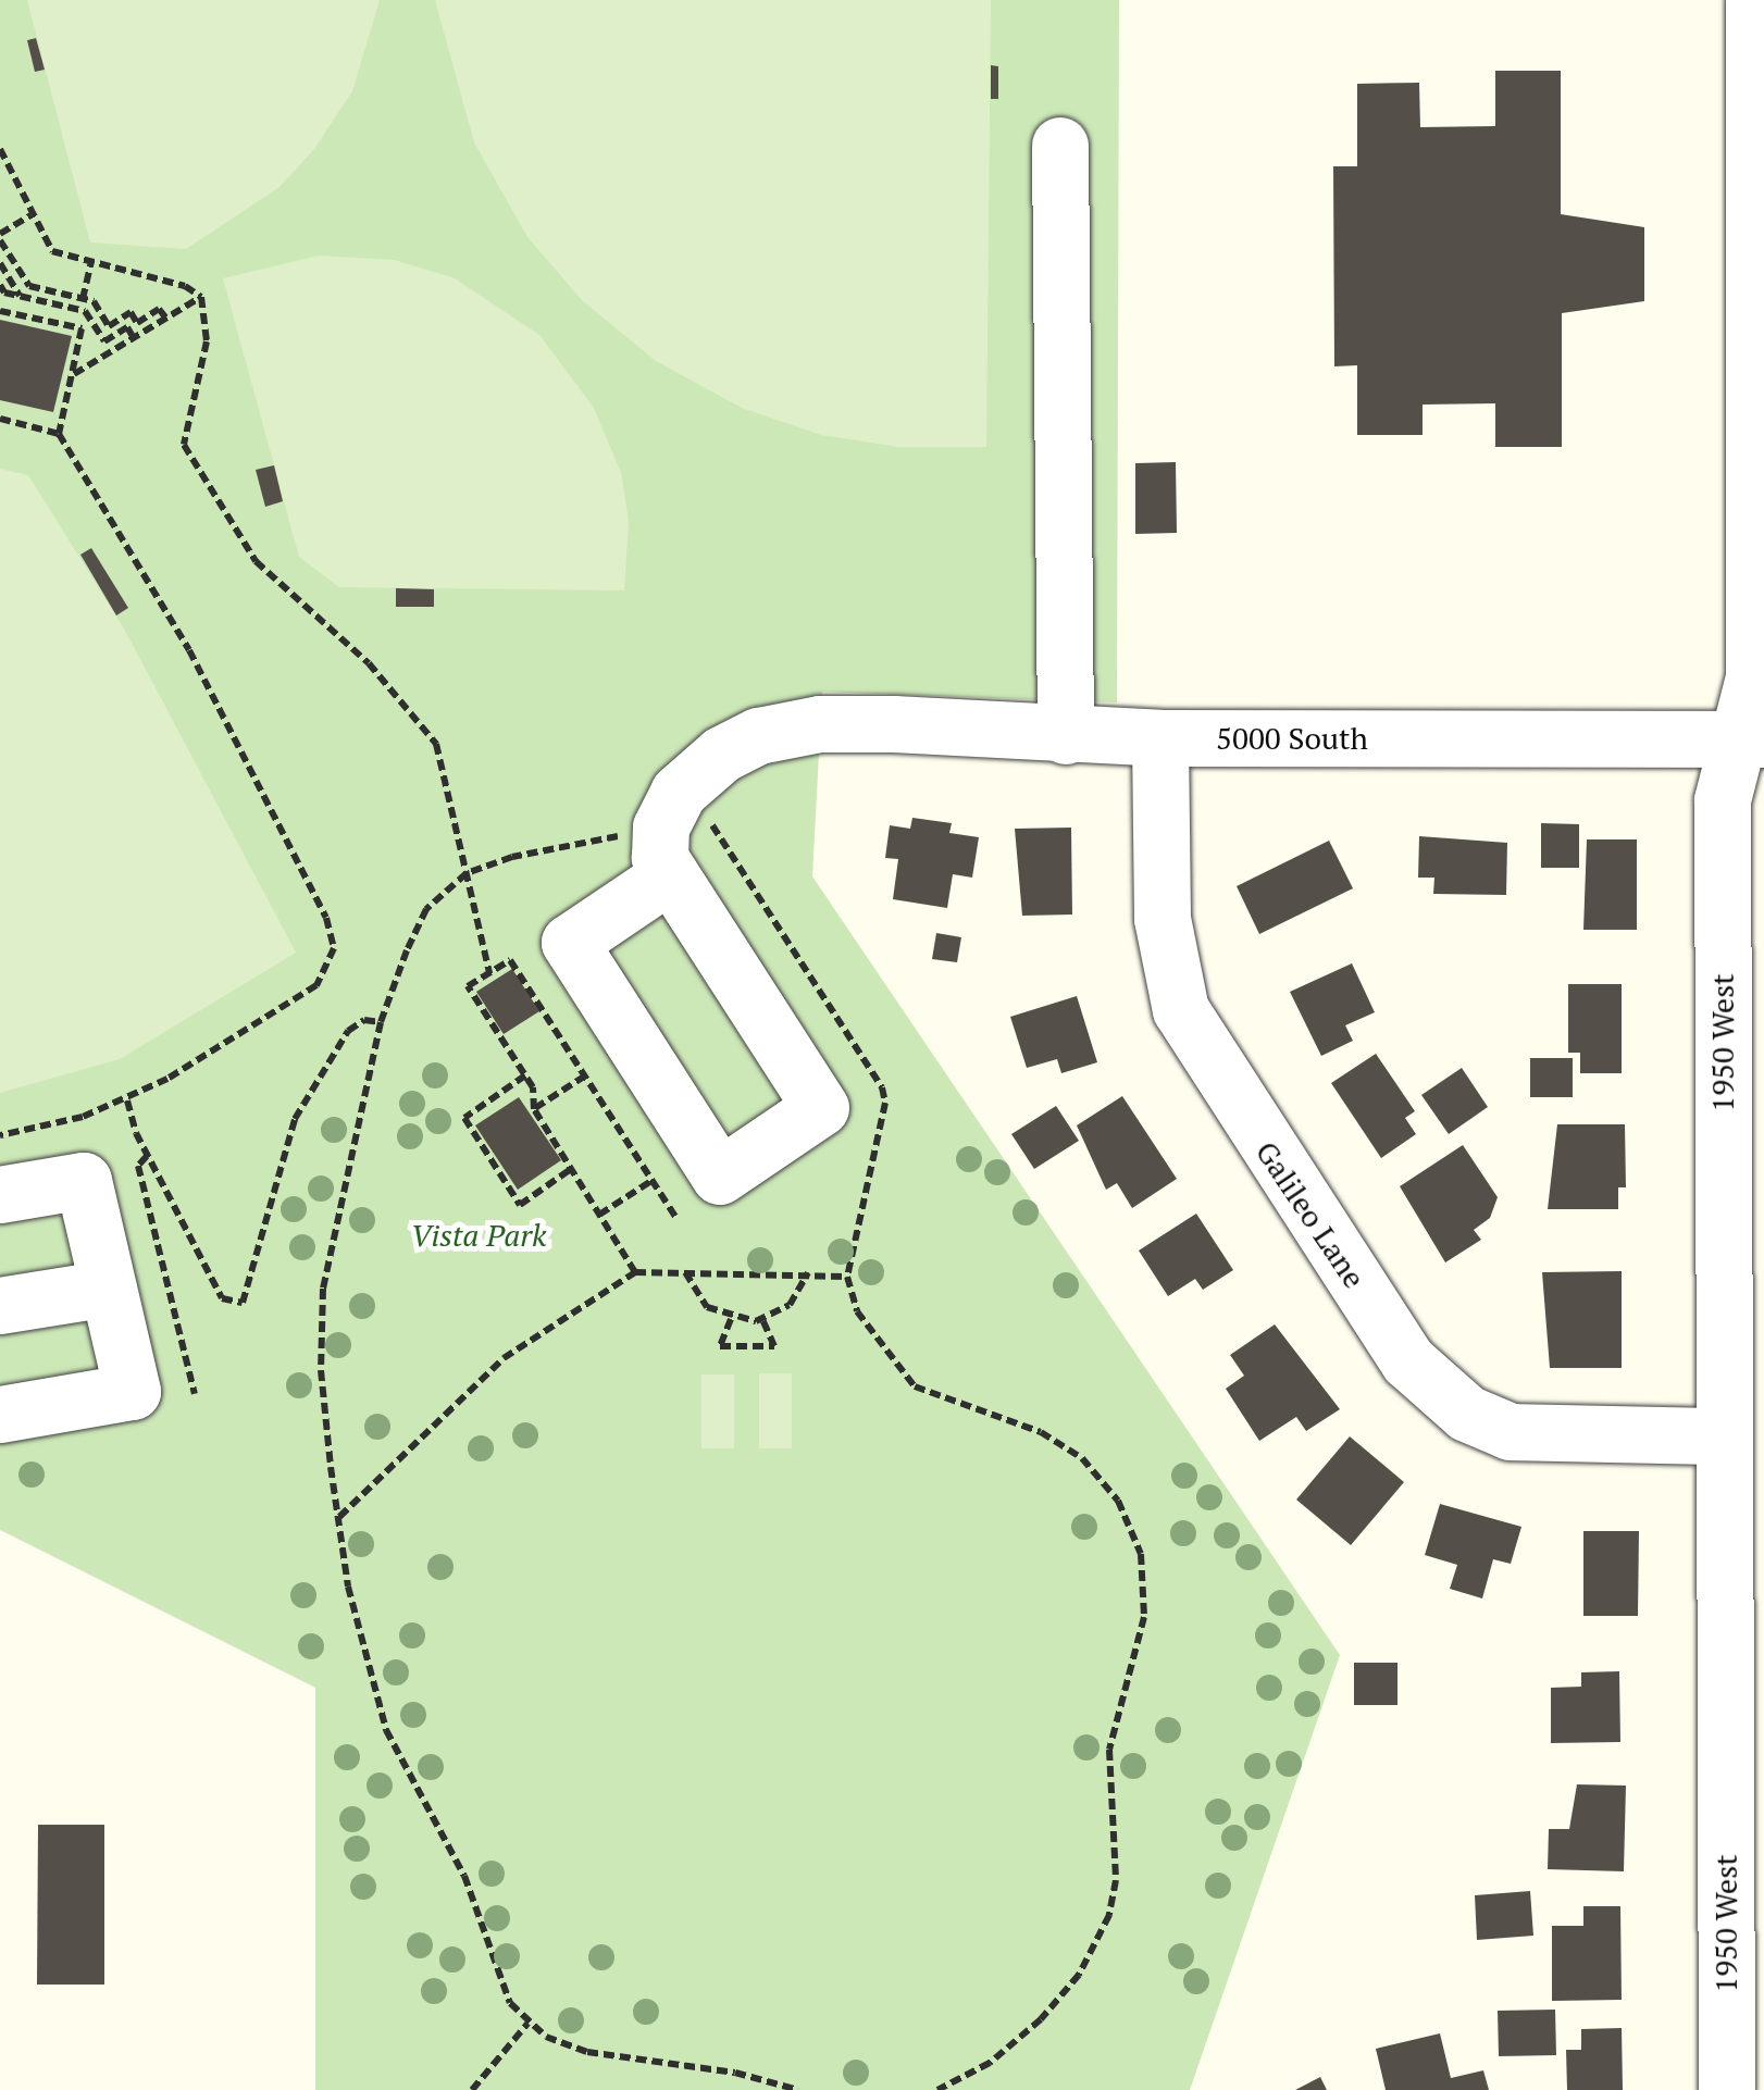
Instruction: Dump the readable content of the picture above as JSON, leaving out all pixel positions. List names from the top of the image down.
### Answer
{
  "streets": {
    "street": ["5000 South", "1950 West", "Galileo Lane"]
  },
  "crossings": [
    ["5000 South", "1950 West"],
    ["5000 South", "Galileo Lane"],
    ["1950 West", "Galileo Lane"]
  ],
  "parks": ["Vista Park"]
}
